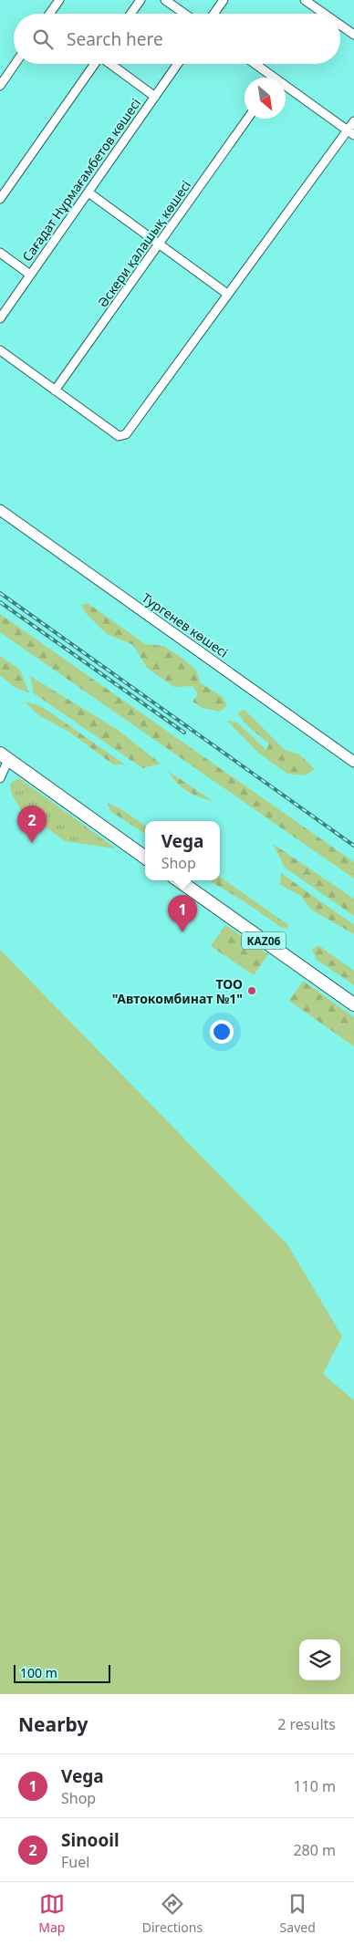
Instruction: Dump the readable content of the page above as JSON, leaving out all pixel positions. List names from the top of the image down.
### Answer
{
  "streets": {
    "highway": ["KАZ06"],
    "main road": ["Тургенев көшесі"],
    "street": ["Сағадат Нұрмағамбетов көшесі", "Әскери қалашық көшесі"]
  },
  "places": ["ТОО \"Автокомбинат №1\""],
  "scale_bar": "100 m",
  "north": "bottom right",
  "page": {
    "search": "Search here",
    "pins": ["2", "1"],
    "popup": ["Vega", "Shop"],
    "scale": "100 m",
    "heading": ["Nearby", "2 results"],
    "list": [
      {
        "mark": "1",
        "name": "Vega",
        "note": "Shop",
        "value": "110 m"
      },
      {
        "mark": "2",
        "name": "Sinooil",
        "note": "Fuel",
        "value": "280 m"
      }
    ],
    "nav": ["Map", "Directions", "Saved"]
  }
}
